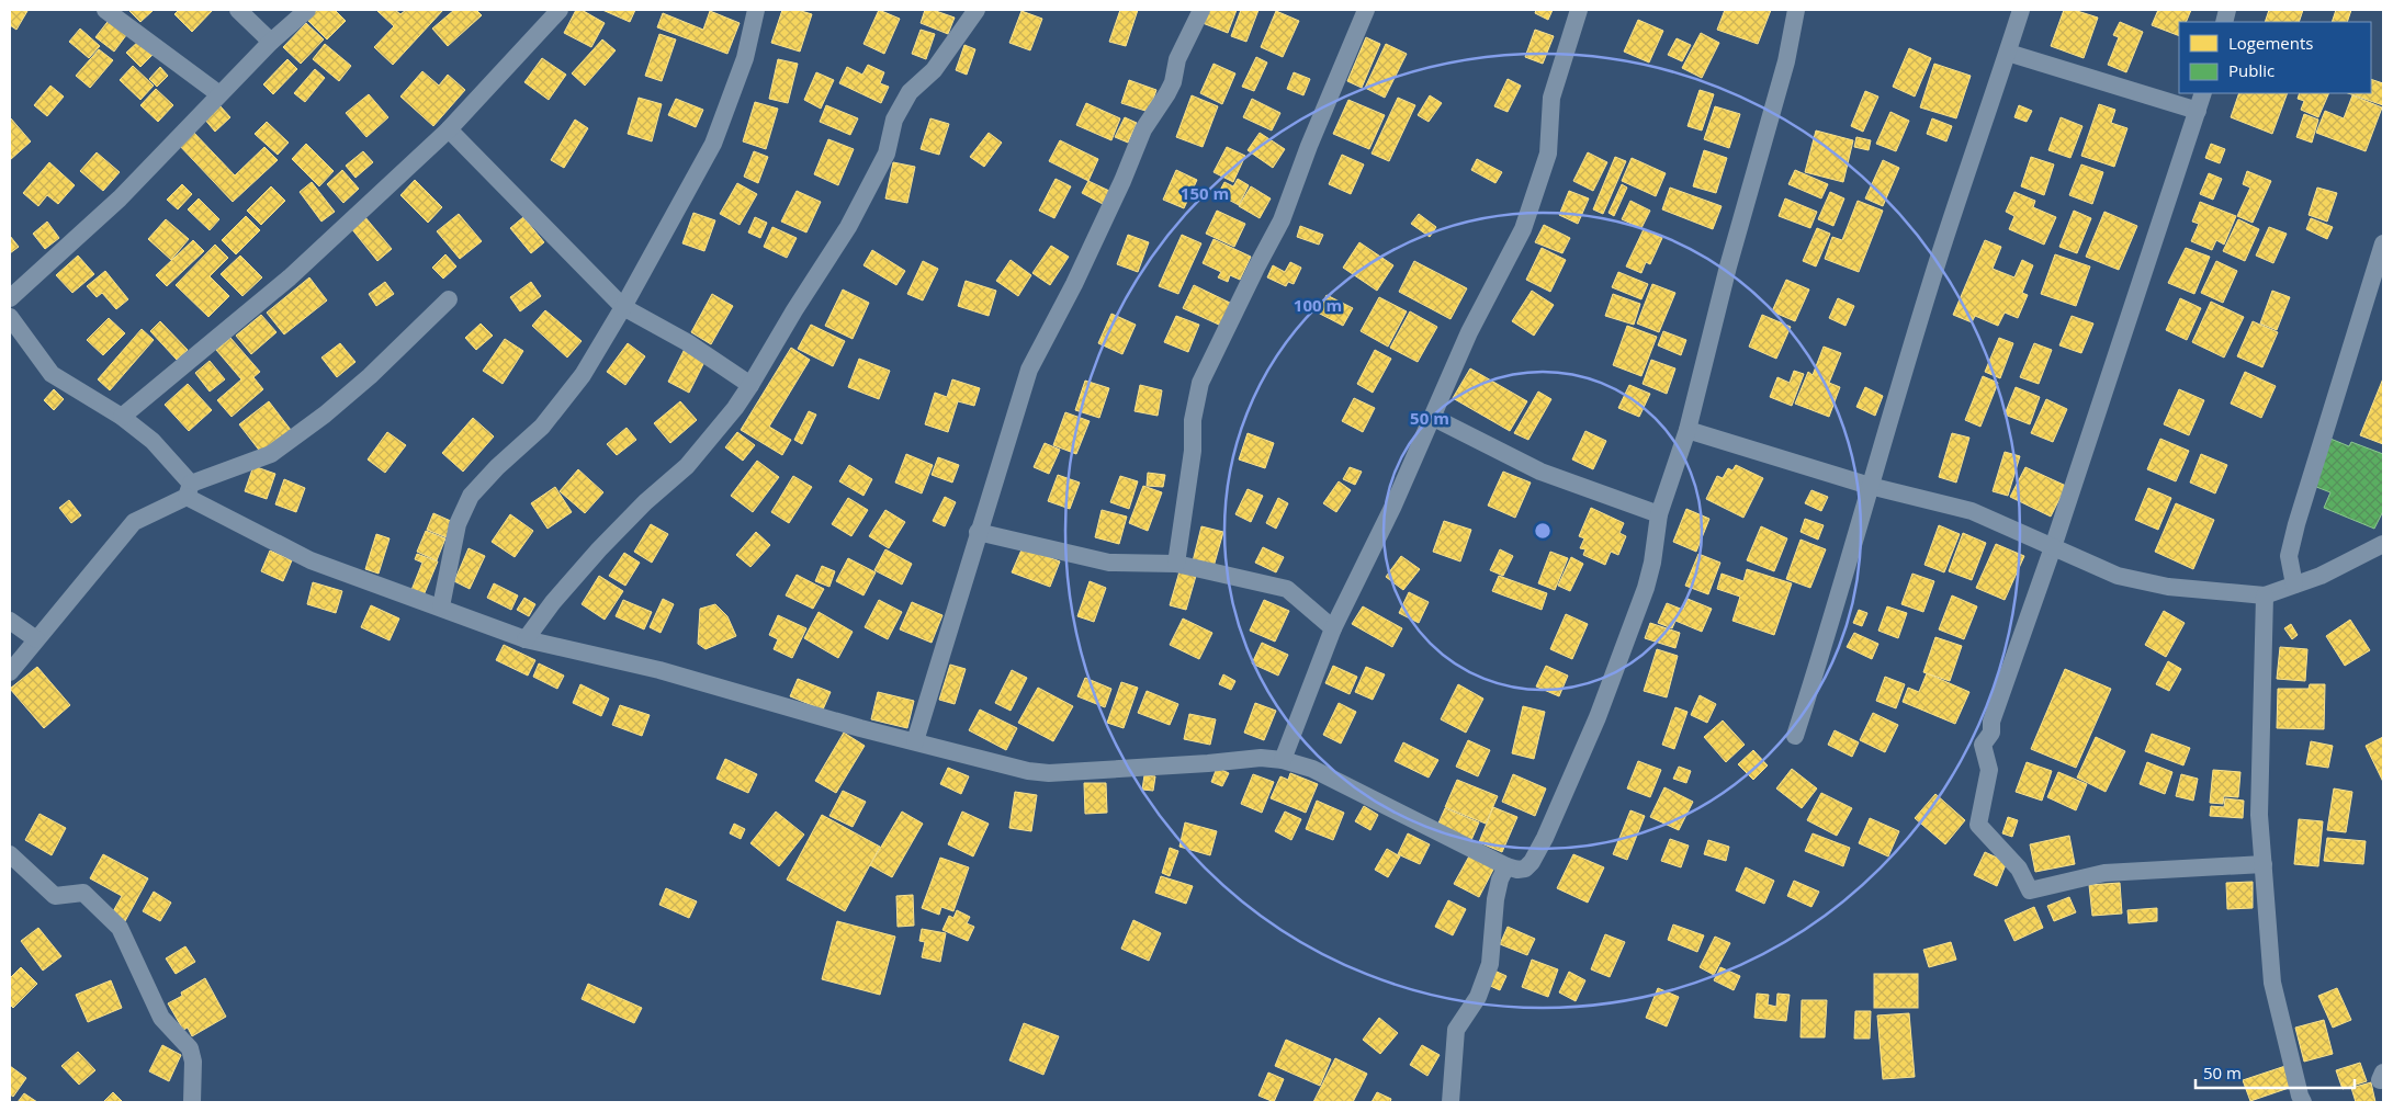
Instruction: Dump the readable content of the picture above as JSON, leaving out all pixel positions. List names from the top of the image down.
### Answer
{
  "legend": ["Logements", "Public"],
  "scale_bar": "50 m",
  "rings": ["150 m", "100 m", "50 m"]
}
